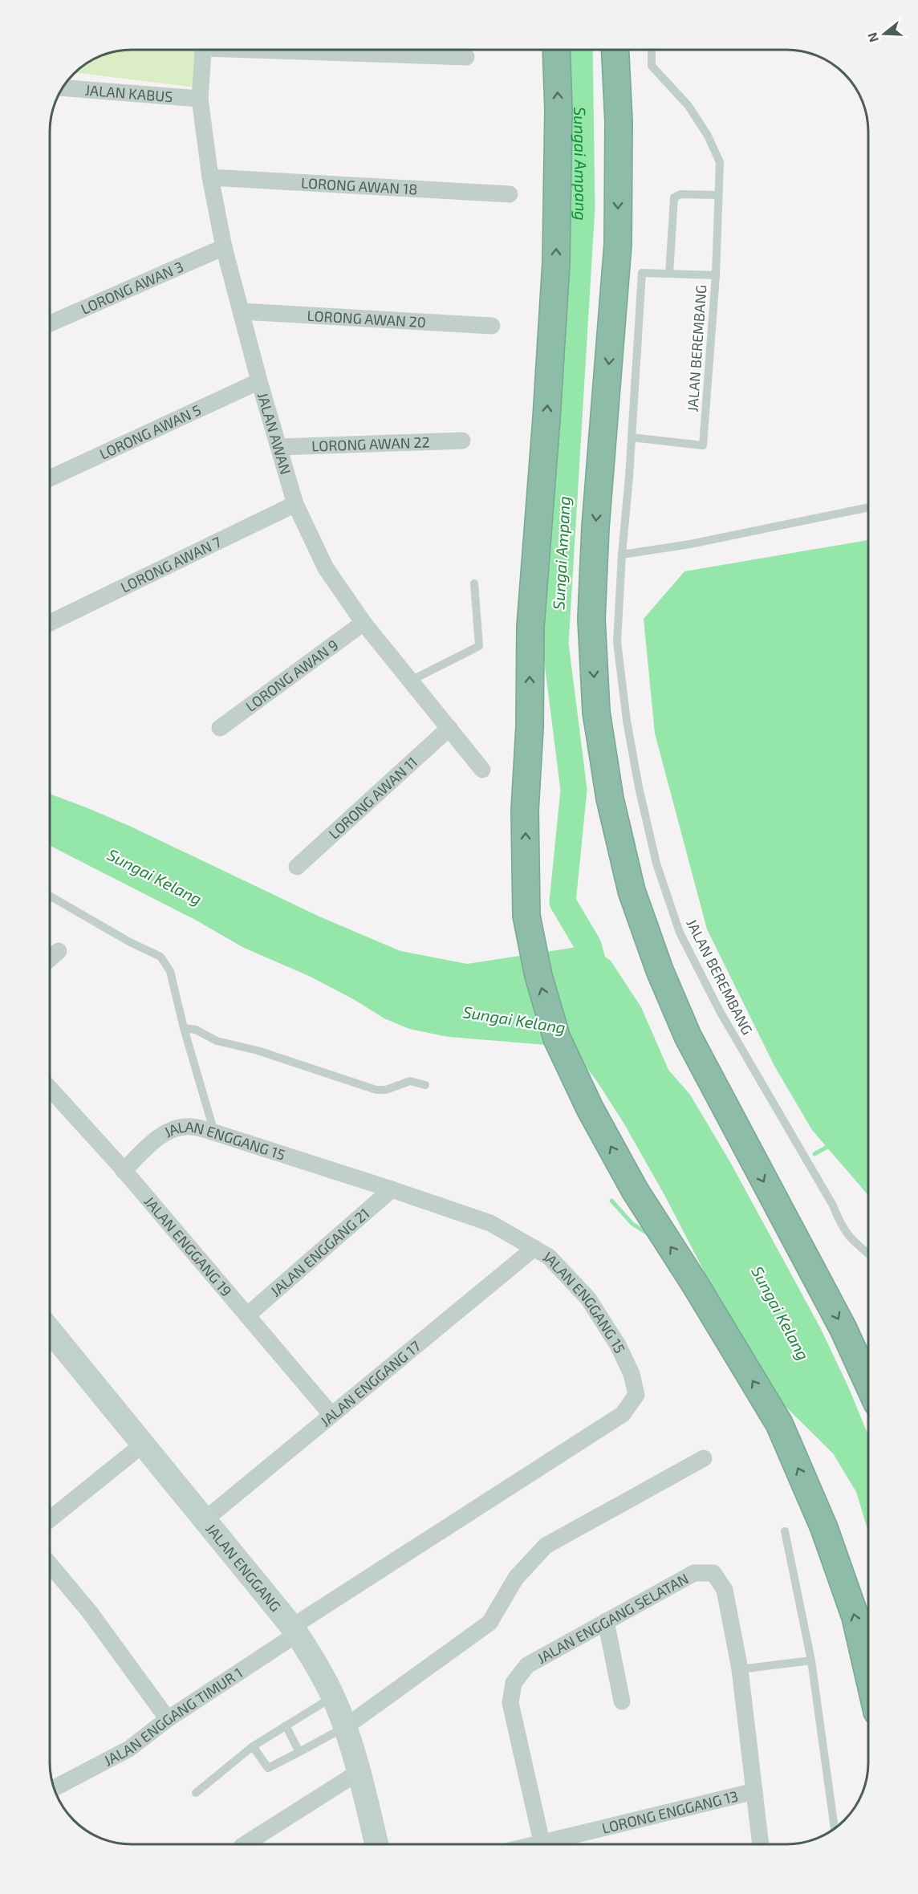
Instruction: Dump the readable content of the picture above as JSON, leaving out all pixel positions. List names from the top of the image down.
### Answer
{
  "streets": {
    "main road": ["JALAN ENGGANG"],
    "street": [
      "JALAN KABUS",
      "LORONG AWAN 18",
      "LORONG AWAN 3",
      "LORONG AWAN 20",
      "LORONG AWAN 5",
      "JALAN AWAN",
      "LORONG AWAN 22",
      "LORONG AWAN 7",
      "LORONG AWAN 9",
      "LORONG AWAN 11",
      "JALAN ENGGANG 15",
      "JALAN ENGGANG 19",
      "JALAN ENGGANG 21",
      "JALAN ENGGANG 17",
      "JALAN ENGGANG SELATAN",
      "JALAN ENGGANG TIMUR 1",
      "LORONG ENGGANG 13"
    ],
    "lane": ["JALAN BEREMBANG"]
  },
  "crossings": [
    ["JALAN KABUS", "JALAN AWAN"],
    ["LORONG AWAN 18", "JALAN AWAN"],
    ["LORONG AWAN 3", "JALAN AWAN"],
    ["LORONG AWAN 20", "JALAN AWAN"],
    ["LORONG AWAN 5", "JALAN AWAN"],
    ["JALAN AWAN", "LORONG AWAN 22"],
    ["JALAN AWAN", "LORONG AWAN 7"],
    ["JALAN AWAN", "LORONG AWAN 9"],
    ["JALAN AWAN", "LORONG AWAN 11"],
    ["JALAN ENGGANG 15", "JALAN ENGGANG 19"],
    ["JALAN ENGGANG 15", "JALAN ENGGANG 21"],
    ["JALAN ENGGANG 15", "JALAN ENGGANG 17"],
    ["JALAN ENGGANG 15", "JALAN ENGGANG"],
    ["JALAN ENGGANG 15", "JALAN ENGGANG TIMUR 1"],
    ["JALAN ENGGANG 19", "JALAN ENGGANG 21"],
    ["JALAN ENGGANG 19", "JALAN ENGGANG 17"],
    ["JALAN ENGGANG 17", "JALAN ENGGANG"],
    ["JALAN ENGGANG", "JALAN ENGGANG TIMUR 1"],
    ["JALAN ENGGANG SELATAN", "LORONG ENGGANG 13"]
  ],
  "water": ["Sungai Ampang", "Sungai Kelang"],
  "north": "left"
}
